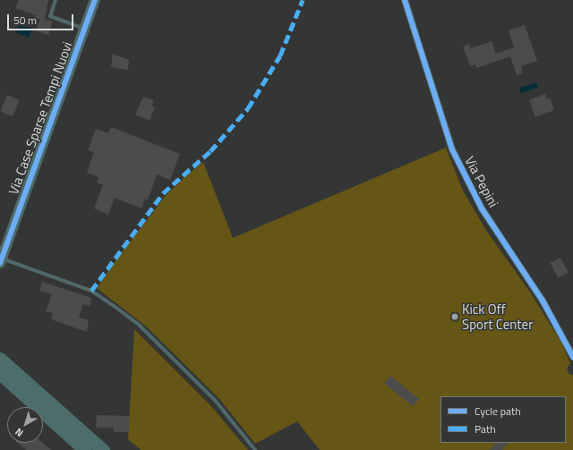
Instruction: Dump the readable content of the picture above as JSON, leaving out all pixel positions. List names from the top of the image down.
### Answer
{
  "streets": {
    "street": ["Via Case Sparse Tempi Nuovi", "Via Pepini"]
  },
  "places": ["Kick Off Sport Center"],
  "legend": ["Cycle path", "Path"],
  "scale_bar": "50 m",
  "north": "bottom left"
}
